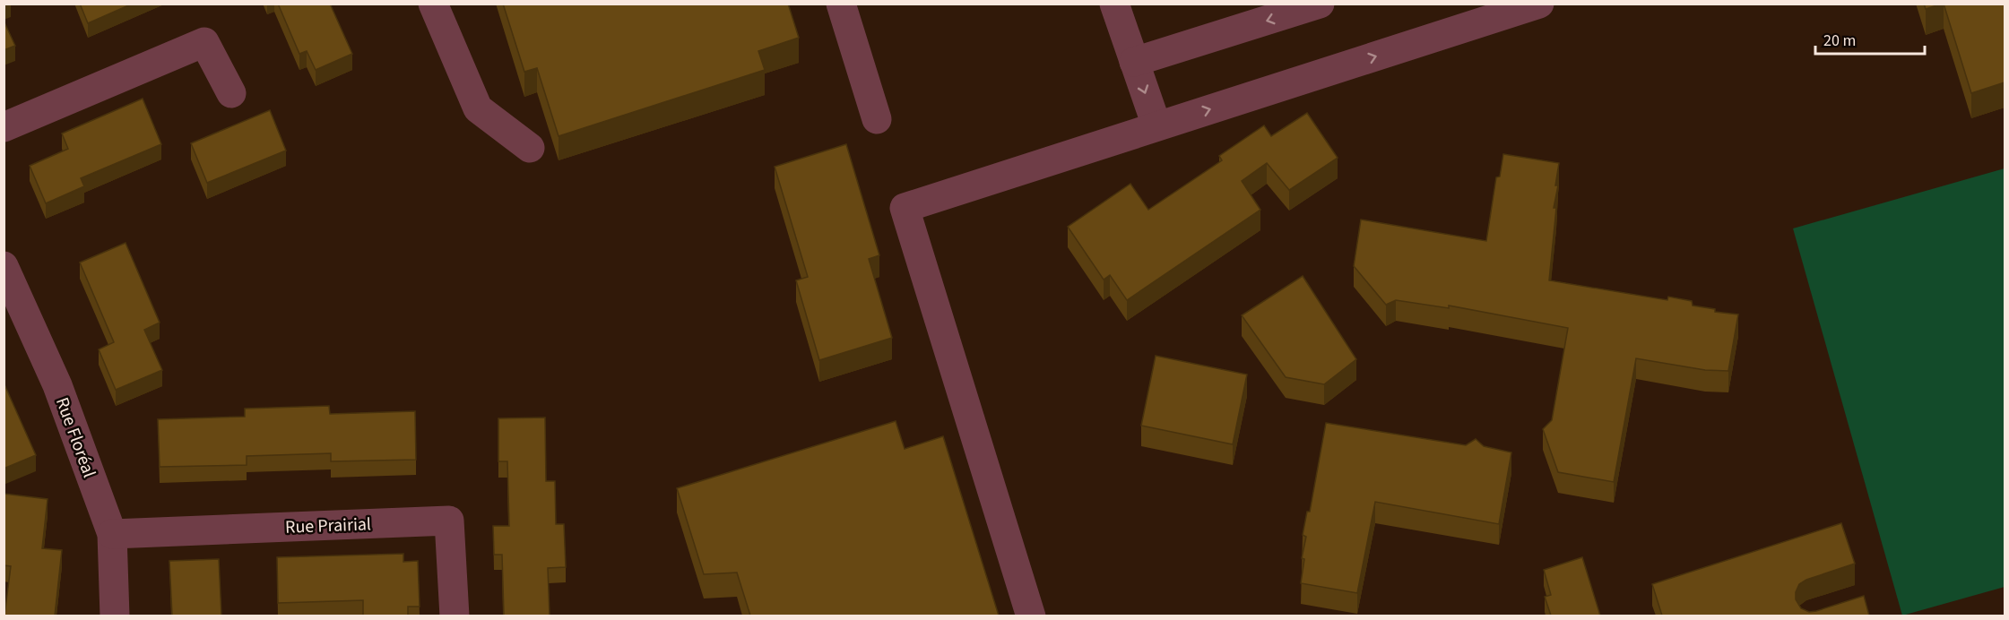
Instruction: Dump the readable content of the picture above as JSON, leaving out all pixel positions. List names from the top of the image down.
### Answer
{
  "streets": {
    "street": ["Rue Floréal", "Rue Prairial"]
  },
  "crossings": [
    ["Rue Floréal", "Rue Prairial"]
  ],
  "scale_bar": "20 m"
}
